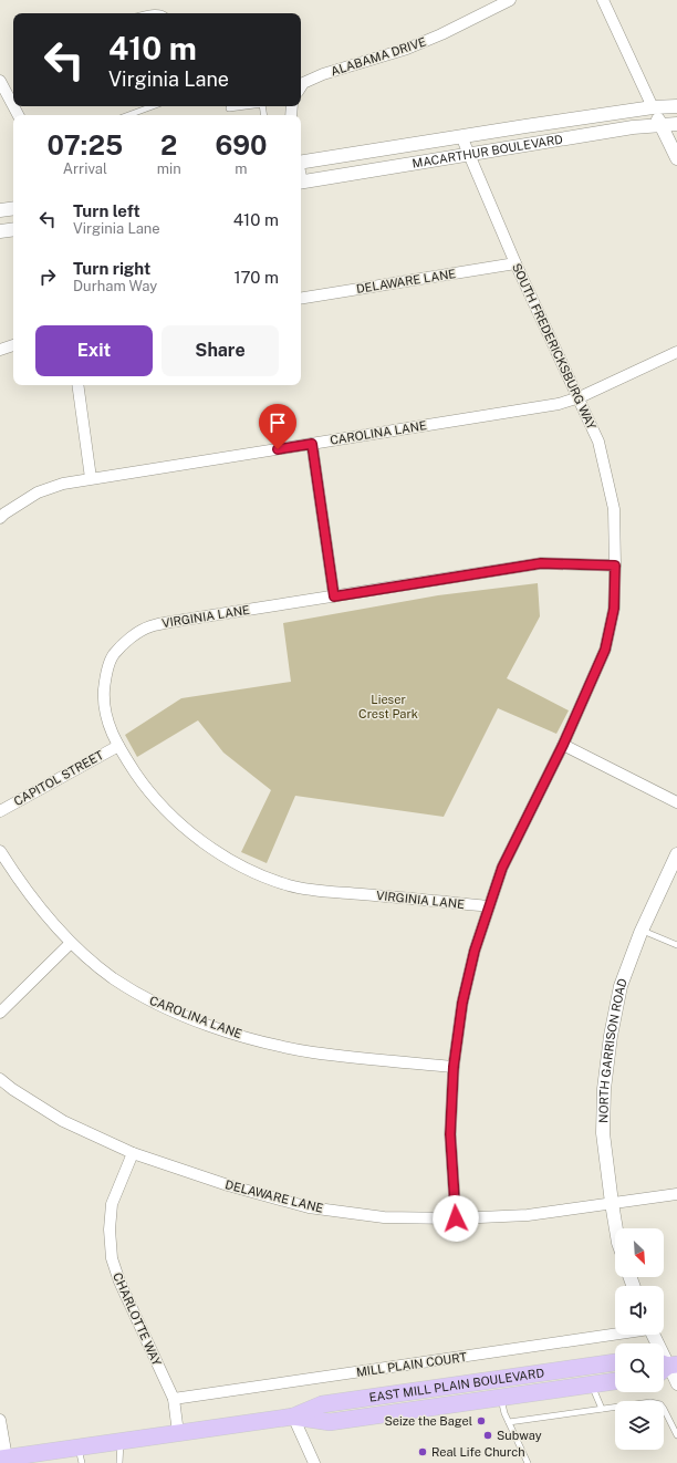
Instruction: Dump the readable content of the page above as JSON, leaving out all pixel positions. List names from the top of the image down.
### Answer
{
  "streets": {
    "main road": ["EAST MILL PLAIN BOULEVARD"],
    "street": [
      "ALABAMA DRIVE",
      "MACARTHUR BOULEVARD",
      "DELAWARE LANE",
      "SOUTH FREDERICKSBURG WAY",
      "CAROLINA LANE",
      "VIRGINIA LANE",
      "CAPITOL STREET",
      "NORTH GARRISON ROAD",
      "CHARLOTTE WAY",
      "MILL PLAIN COURT"
    ]
  },
  "crossings": [
    ["MACARTHUR BOULEVARD", "SOUTH FREDERICKSBURG WAY"],
    ["DELAWARE LANE", "SOUTH FREDERICKSBURG WAY"],
    ["DELAWARE LANE", "NORTH GARRISON ROAD"],
    ["DELAWARE LANE", "CHARLOTTE WAY"],
    ["SOUTH FREDERICKSBURG WAY", "CAROLINA LANE"],
    ["SOUTH FREDERICKSBURG WAY", "VIRGINIA LANE"],
    ["VIRGINIA LANE", "CAPITOL STREET"],
    ["CHARLOTTE WAY", "MILL PLAIN COURT"],
    ["CHARLOTTE WAY", "EAST MILL PLAIN BOULEVARD"]
  ],
  "parks": ["Lieser Crest Park"],
  "places": ["Seize the Bagel", "Subway", "Real Life Church"],
  "north": "bottom right",
  "page": {
    "turn": ["410 m", "Virginia Lane"],
    "eta": [
      "07:25",
      "Arrival",
      "2",
      "min",
      "690",
      "m"
    ],
    "list": [
      {
        "name": "Turn left",
        "note": "Virginia Lane",
        "value": "410 m"
      },
      {
        "name": "Turn right",
        "note": "Durham Way",
        "value": "170 m"
      }
    ],
    "buttons": ["Exit", "Share"]
  }
}
